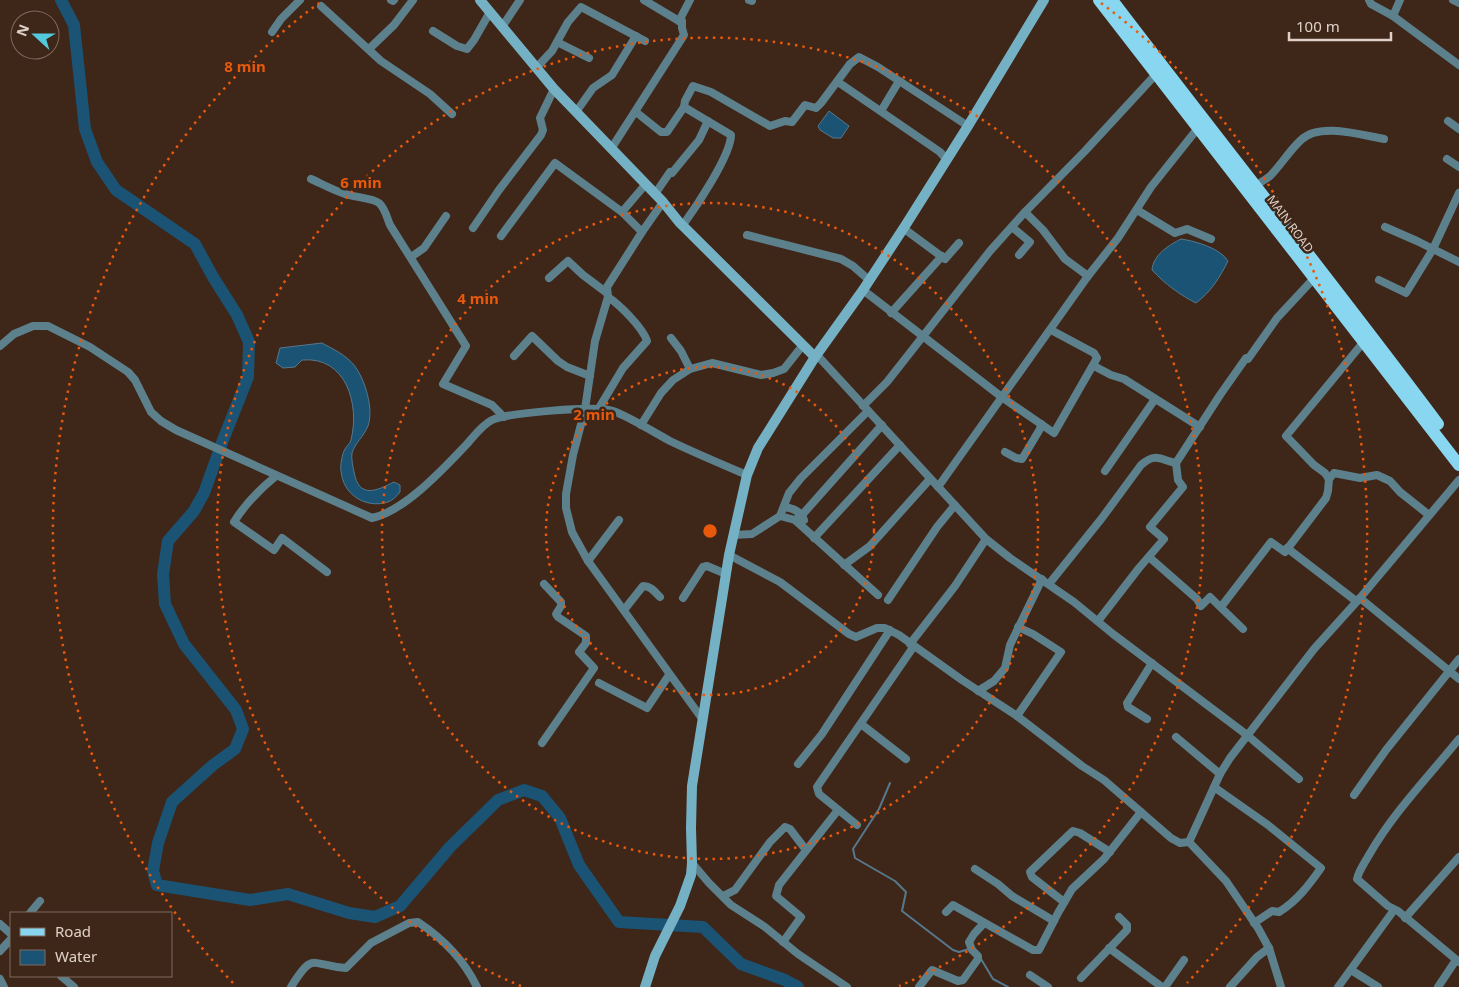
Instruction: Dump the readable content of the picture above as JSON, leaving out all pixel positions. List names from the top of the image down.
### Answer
{
  "streets": {
    "main road": ["MAIN ROAD"]
  },
  "legend": ["Road", "Water"],
  "scale_bar": "100 m",
  "north": "left",
  "rings": [
    "8 min",
    "6 min",
    "4 min",
    "2 min"
  ]
}
